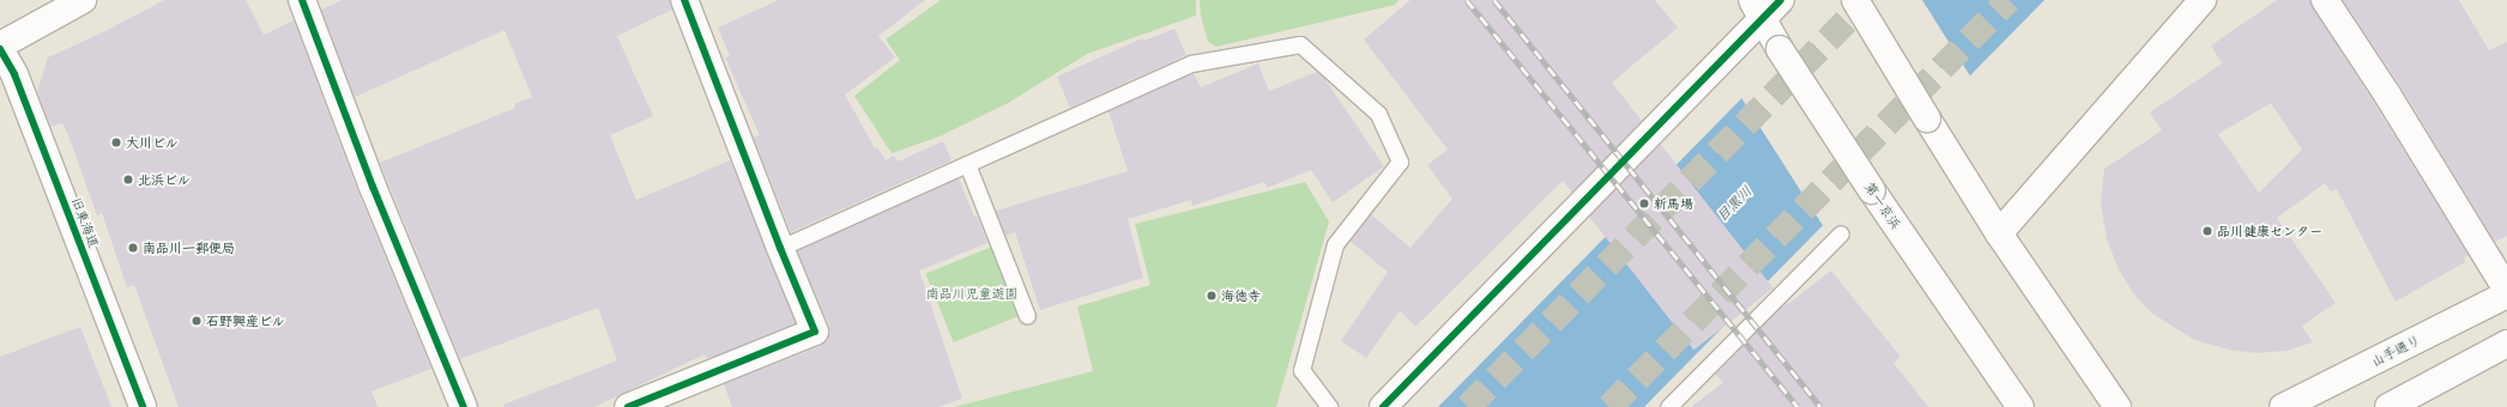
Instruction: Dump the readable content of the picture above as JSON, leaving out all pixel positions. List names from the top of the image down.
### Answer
{
  "streets": {
    "main road": ["第一京浜", "旧東海道", "山手通り"]
  },
  "water": ["目黒川"],
  "parks": ["南品川児童遊園"],
  "places": [
    "大川ビル",
    "北浜ビル",
    "新馬場",
    "品川健康センター",
    "南品川一郵便局",
    "海徳寺",
    "石野興産ビル"
  ]
}
